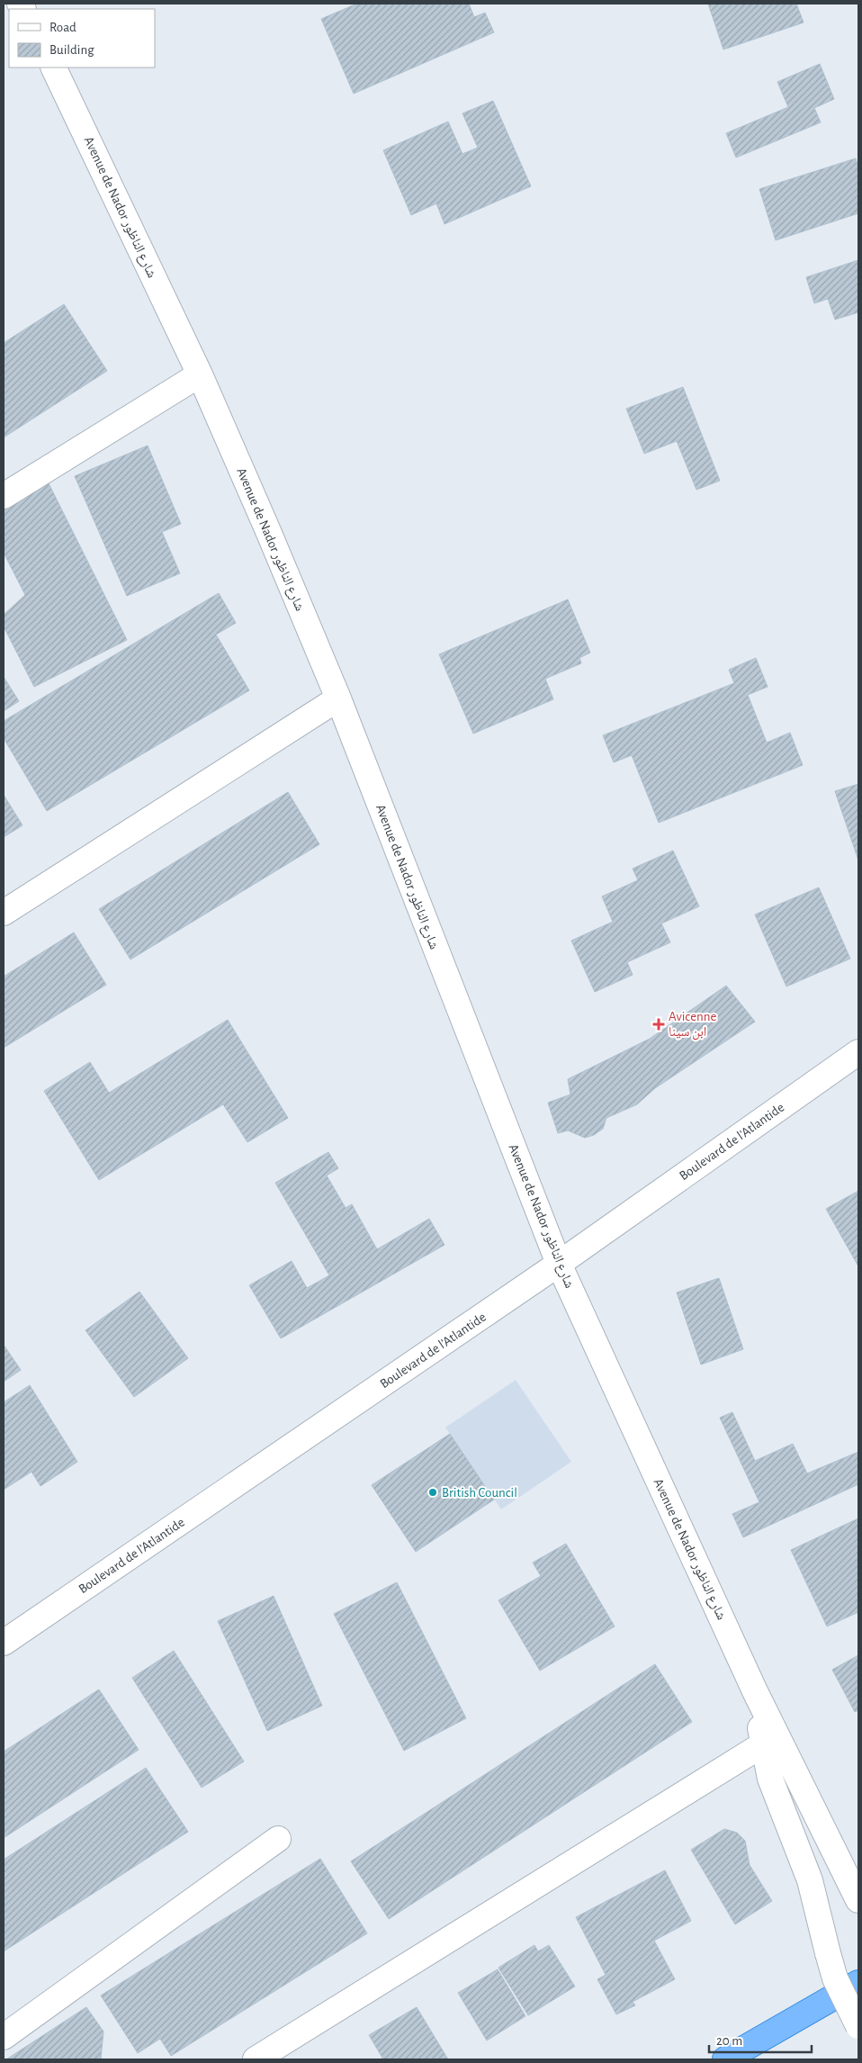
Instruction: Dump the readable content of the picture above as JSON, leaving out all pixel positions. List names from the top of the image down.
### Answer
{
  "streets": {
    "street": ["Avenue de Nador شارع الناظور", "Boulevard de l'Atlantide"]
  },
  "crossings": [
    ["Avenue de Nador شارع الناظور", "Boulevard de l'Atlantide"]
  ],
  "places": {
    "health": ["Avicenne ابن سينا"],
    "other": ["British Council"]
  },
  "legend": ["Road", "Building"],
  "scale_bar": "20 m"
}
